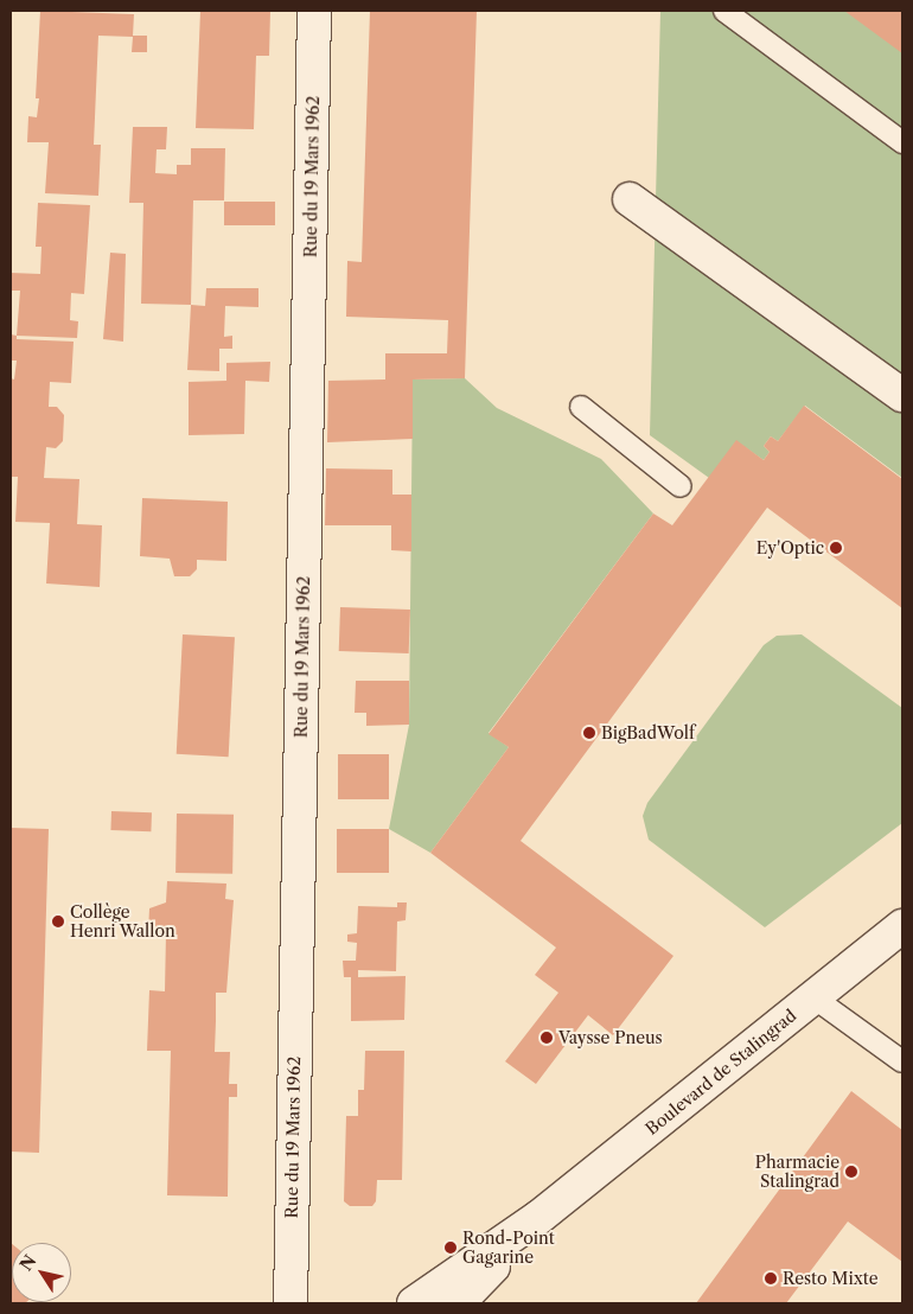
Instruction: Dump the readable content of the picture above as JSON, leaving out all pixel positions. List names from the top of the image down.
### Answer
{
  "streets": {
    "street": ["Rue du 19 Mars 1962", "Boulevard de Stalingrad"]
  },
  "places": [
    "Ey'Optic",
    "BigBadWolf",
    "Collège Henri Wallon",
    "Vaysse Pneus",
    "Pharmacie Stalingrad",
    "Rond-Point Gagarine",
    "Resto Mixte"
  ],
  "north": "top left"
}
